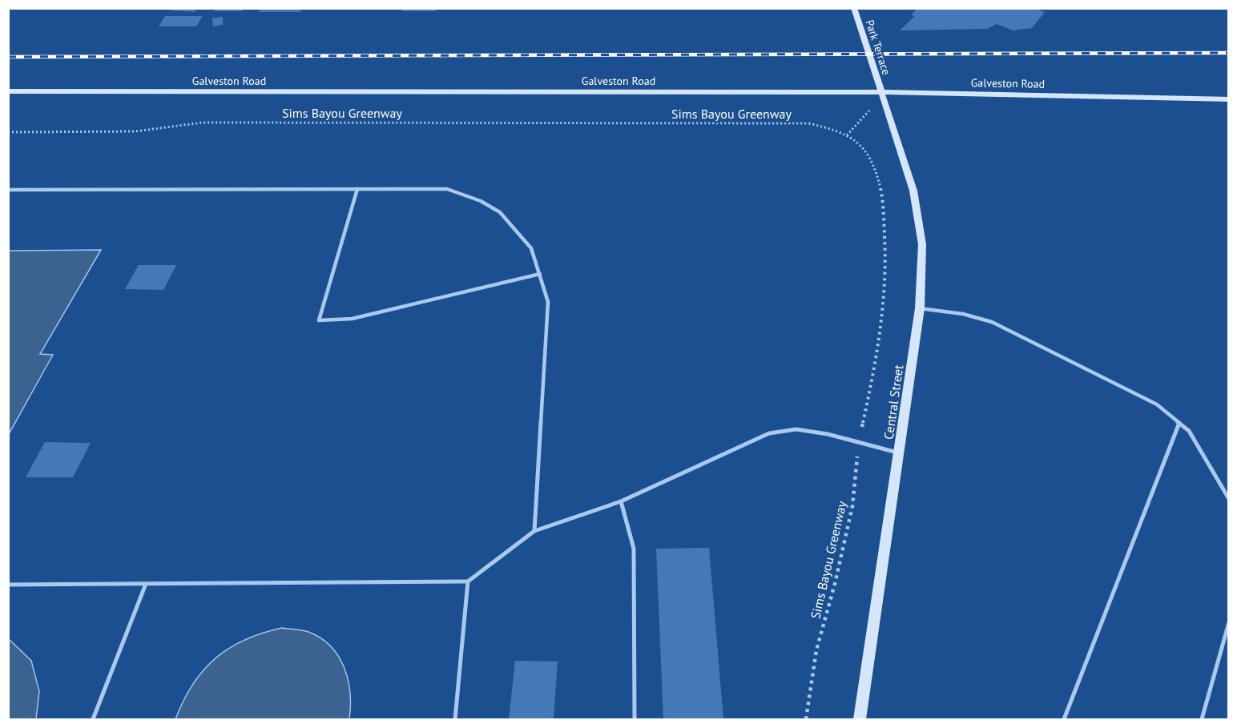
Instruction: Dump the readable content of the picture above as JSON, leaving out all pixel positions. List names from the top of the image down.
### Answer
{
  "streets": {
    "main road": ["Park Terrace", "Galveston Road", "Central Street"],
    "path": ["Sims Bayou Greenway"]
  },
  "crossings": [
    ["Park Terrace", "Galveston Road"],
    ["Park Terrace", "Central Street"],
    ["Galveston Road", "Central Street"]
  ]
}
